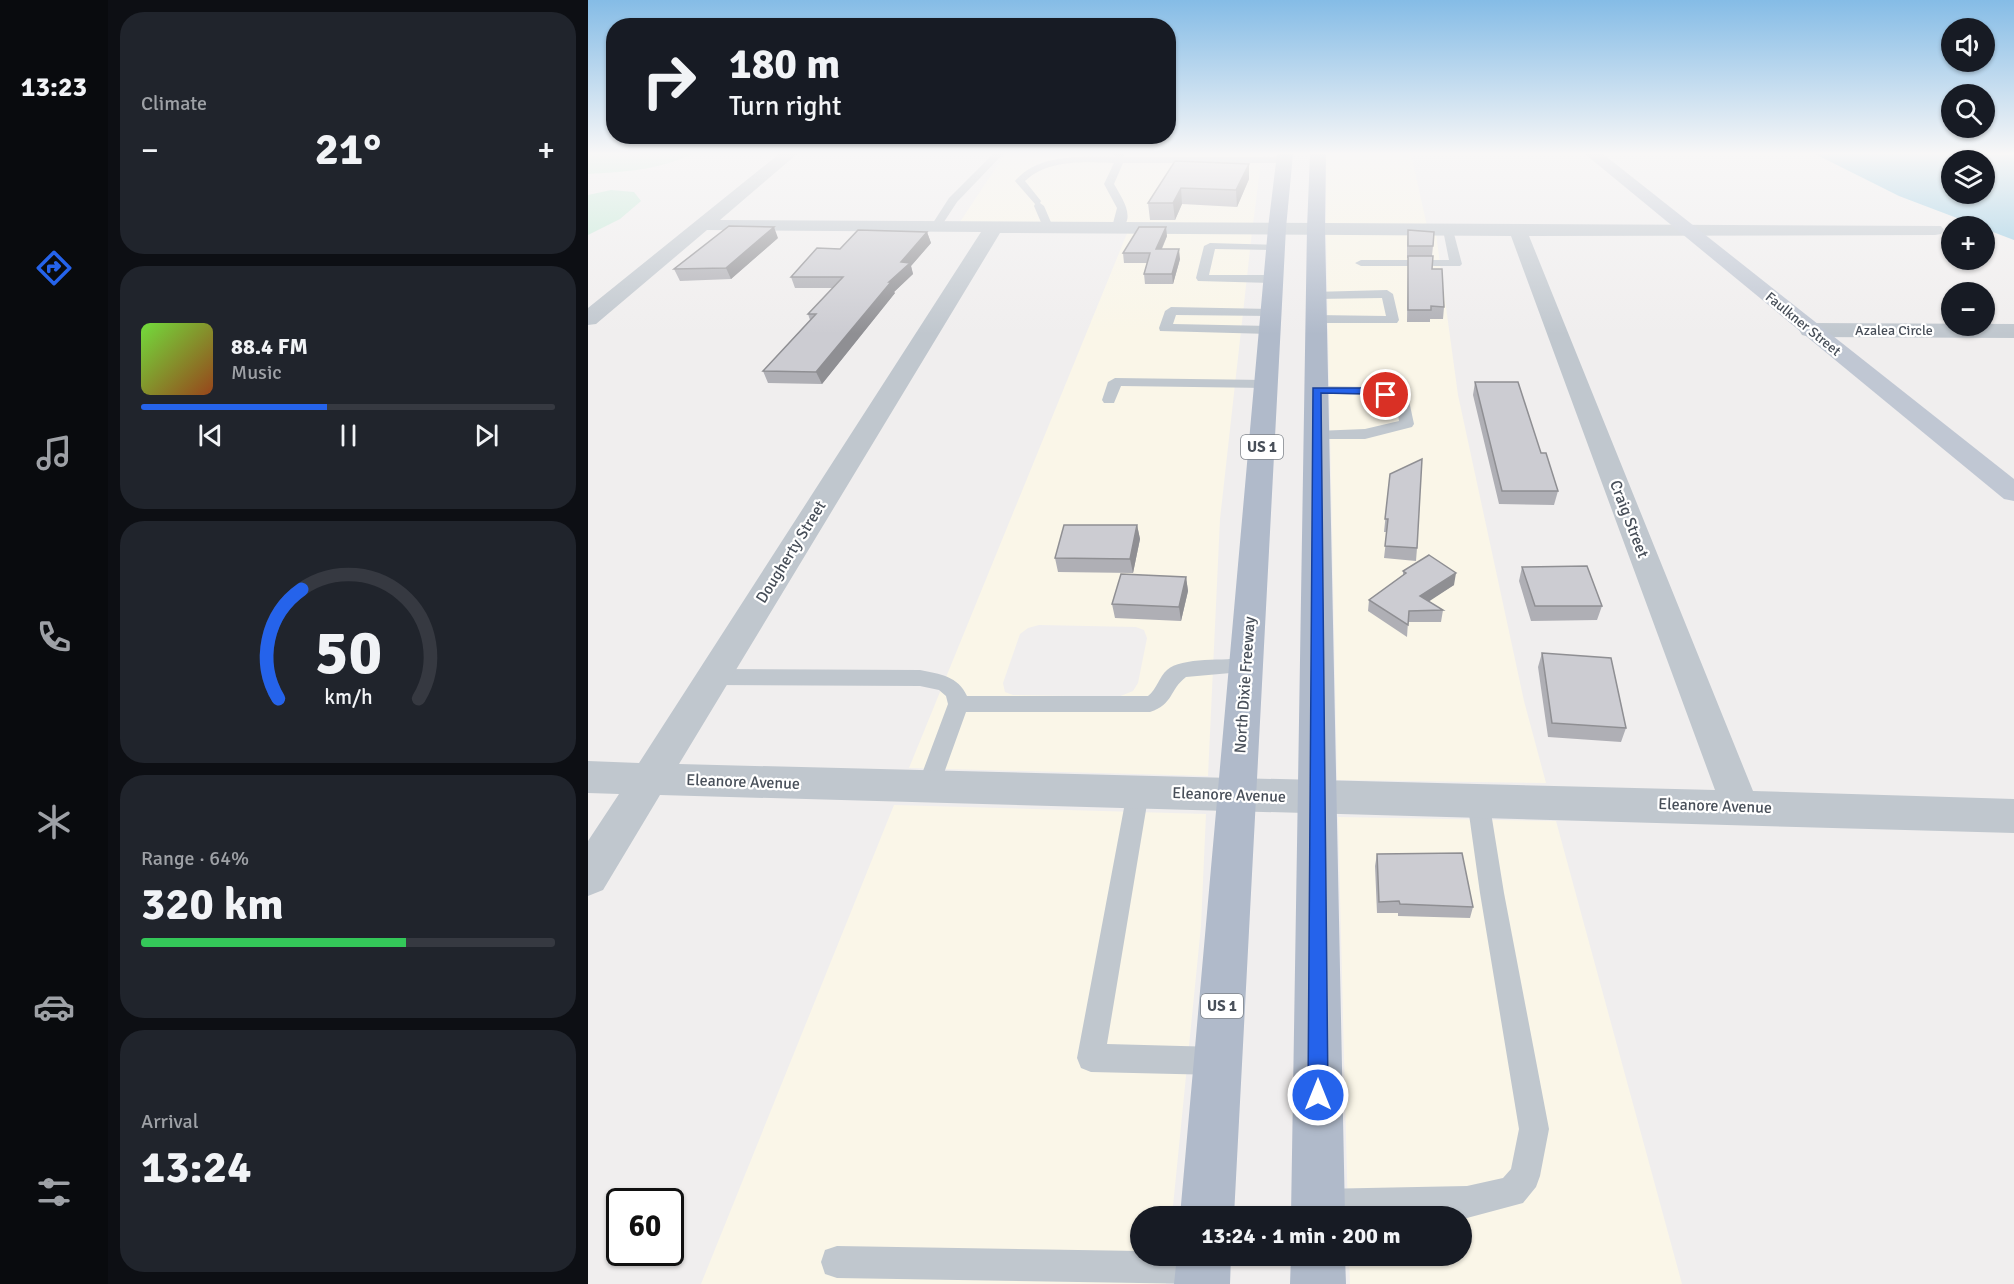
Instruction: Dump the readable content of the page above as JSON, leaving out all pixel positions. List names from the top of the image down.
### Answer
{
  "streets": {
    "main road": ["US 1", "North Dixie Freeway"],
    "street": [
      "Faulkner Street",
      "Azalea Circle",
      "Craig Street",
      "Dougherty Street",
      "Eleanore Avenue"
    ]
  },
  "crossings": [
    ["Faulkner Street", "Azalea Circle"],
    ["Craig Street", "Eleanore Avenue"],
    ["Dougherty Street", "Eleanore Avenue"],
    ["North Dixie Freeway", "Eleanore Avenue"]
  ],
  "page": {
    "tabs": "13:23",
    "tile": [
      "Climate",
      ["Range · 64%", "320 km"],
      ["Arrival", "13:24"]
    ],
    "map_buttons": ["+", "−"],
    "turn": ["180 m", "Turn right"],
    "heat": ["−", "21°", "+"],
    "song": ["88.4 FM", "Music"],
    "limit": "60",
    "trip": "13:24 · 1 min · 200 m",
    "gauge": ["50", "km/h"]
  }
}
